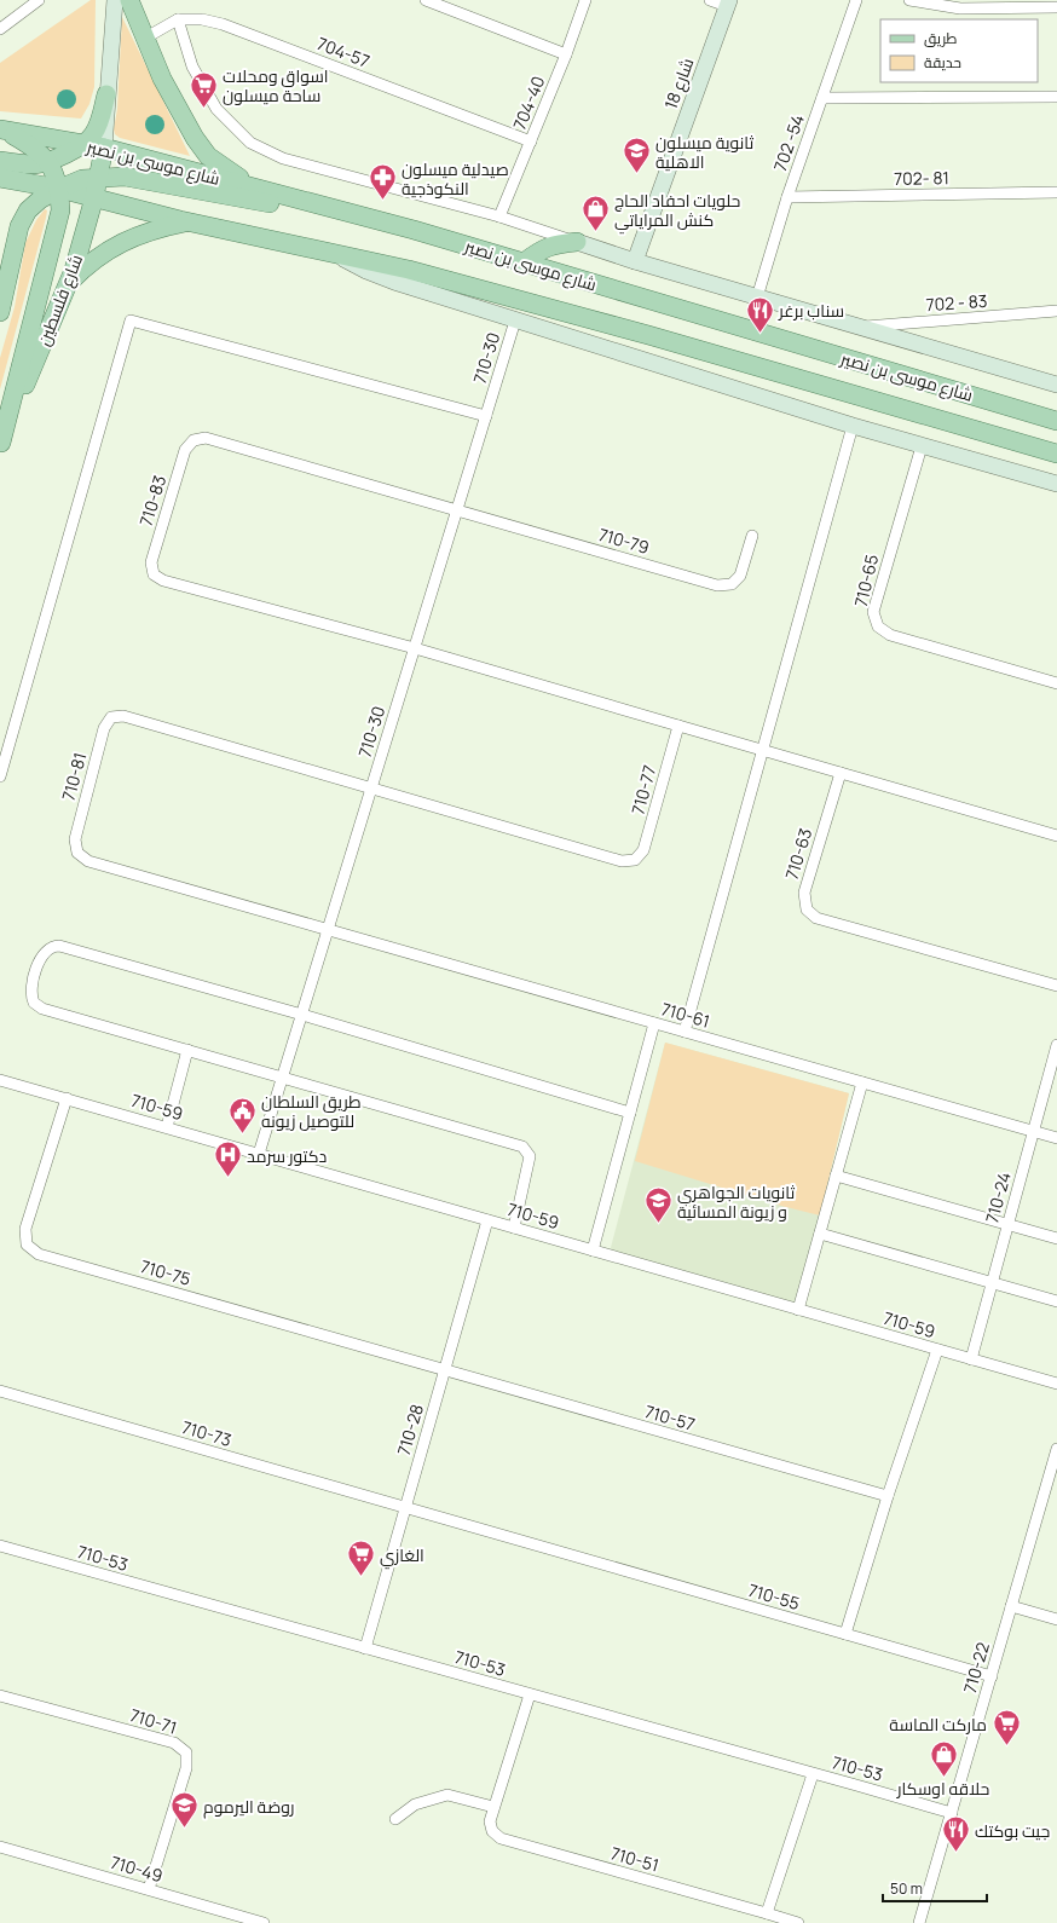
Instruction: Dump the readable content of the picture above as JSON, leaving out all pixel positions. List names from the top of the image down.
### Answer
{
  "streets": {
    "main road": ["شارع موسى بن نصير", "شارع فلسطين"],
    "street": [
      "704-57",
      "شارع 18",
      "704-40",
      "702 -54",
      "702- 81",
      "702 - 83",
      "710-30",
      "710-83",
      "710-79",
      "710-65",
      "710-81",
      "710-77",
      "710-63",
      "710-61",
      "710-59",
      "710-24",
      "710-75",
      "710-57",
      "710-28",
      "710-73",
      "710-53",
      "710-55",
      "710-22",
      "710-71",
      "710-51",
      "710-49"
    ]
  },
  "crossings": [
    ["704-57", "704-40"],
    ["702 -54", "702- 81"],
    ["شارع موسى بن نصير", "شارع فلسطين"],
    ["710-30", "710-83"],
    ["710-30", "710-79"],
    ["710-30", "710-81"],
    ["710-30", "710-77"],
    ["710-30", "710-61"],
    ["710-30", "710-59"],
    ["710-83", "710-79"],
    ["710-81", "710-77"],
    ["710-81", "710-61"],
    ["710-61", "710-24"],
    ["710-59", "710-24"],
    ["710-59", "710-75"],
    ["710-59", "710-28"],
    ["710-75", "710-57"],
    ["710-75", "710-28"],
    ["710-57", "710-28"],
    ["710-28", "710-73"],
    ["710-28", "710-53"],
    ["710-28", "710-55"],
    ["710-73", "710-55"],
    ["710-53", "710-22"],
    ["710-53", "710-51"],
    ["710-55", "710-22"],
    ["710-71", "710-49"]
  ],
  "places": {
    "supermarket": ["اسواق ومحلات ساحة ميسلون", "الغازي", "ماركت الماسة"],
    "school or university": ["ثانوية ميسلون الاهلية", "ثانويات الجواهري و زيونة المسائية", "روضة اليرموم"],
    "pharmacy": ["صيدلية ميسلون النكوذجية"],
    "shop": ["حلويات احفاد الحاج كنش المراياتي", "حلاقه اوسكار"],
    "restaurant": ["سناب برغر", "جيت بوكتك"],
    "public building": ["طريق السلطان للتوصيل زيونه"],
    "hospital": ["دكتور سرمد"]
  },
  "legend": ["طريق", "حديقة"],
  "scale_bar": "50 m"
}
